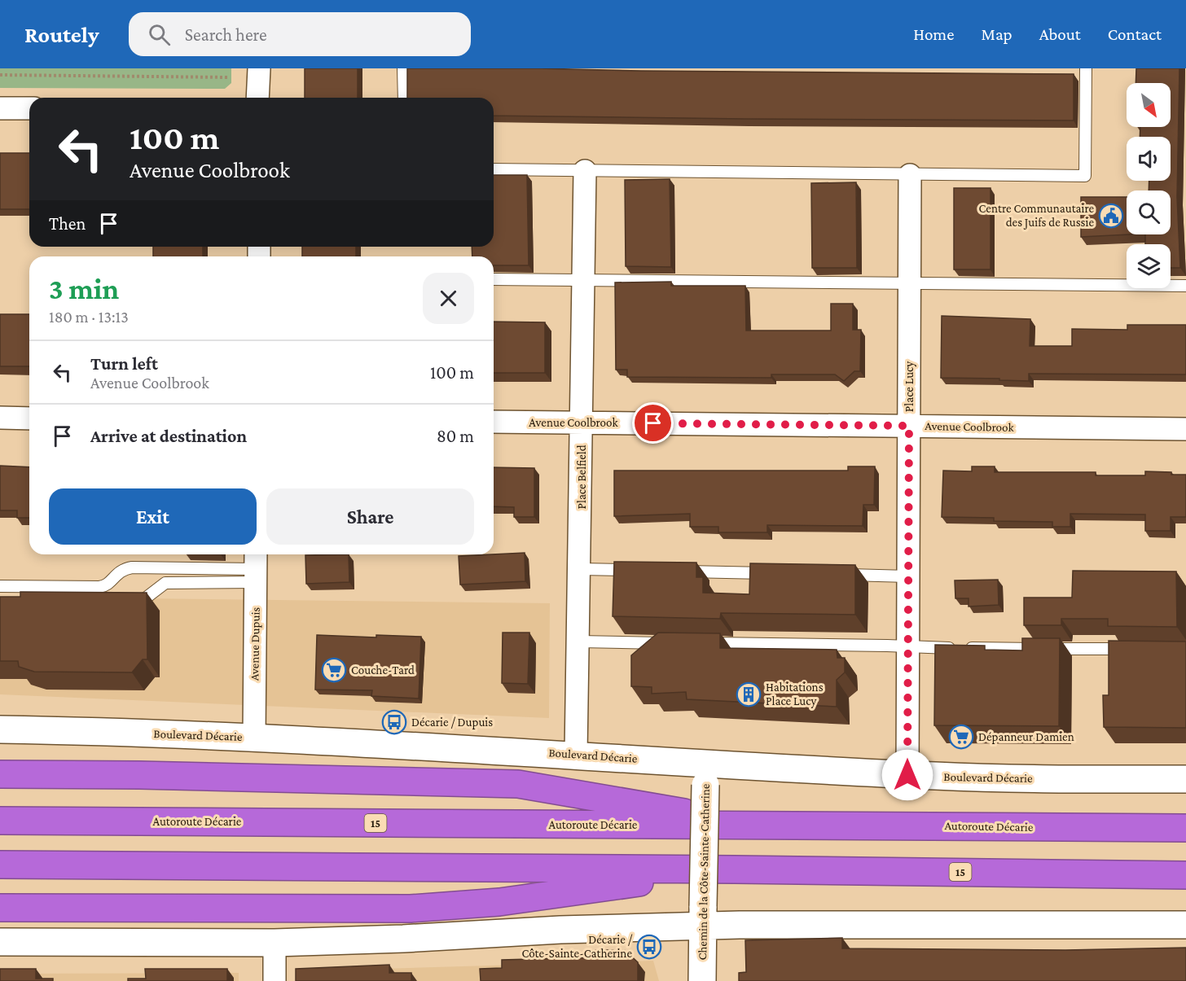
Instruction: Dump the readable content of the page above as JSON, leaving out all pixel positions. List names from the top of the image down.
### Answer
{
  "streets": {
    "highway": ["Autoroute Décarie", "15"],
    "main road": ["Boulevard Décarie", "Chemin de la Côte-Sainte-Catherine"],
    "street": [
      "Place Lucy",
      "Avenue Coolbrook",
      "Place Belfield",
      "Avenue Dupuis"
    ]
  },
  "crossings": [
    ["Place Lucy", "Avenue Coolbrook"],
    ["Place Lucy", "Boulevard Décarie"],
    ["Avenue Coolbrook", "Place Belfield"],
    ["Place Belfield", "Boulevard Décarie"],
    ["Avenue Dupuis", "Boulevard Décarie"],
    ["Boulevard Décarie", "Chemin de la Côte-Sainte-Catherine"]
  ],
  "places": {
    "public building": ["Centre Communautaire des Juifs de Russie"],
    "supermarket": ["Couche-Tard", "Dépanneur Damien"],
    "building": ["Habitations Place Lucy"],
    "bus stop": ["Décarie / Dupuis", "Décarie / Côte-Sainte-Catherine"]
  },
  "north": "bottom right",
  "page": {
    "header": "Routely",
    "search": "Search here",
    "nav": [
      "Home",
      "Map",
      "About",
      "Contact"
    ],
    "turn": ["100 m", "Avenue Coolbrook"],
    "then": "Then",
    "heading": ["3 min", "180 m · 13:13"],
    "list": [
      {
        "name": "Turn left",
        "note": "Avenue Coolbrook",
        "value": "100 m"
      },
      {
        "name": "Arrive at destination",
        "value": "80 m"
      }
    ],
    "buttons": ["Exit", "Share"]
  }
}
